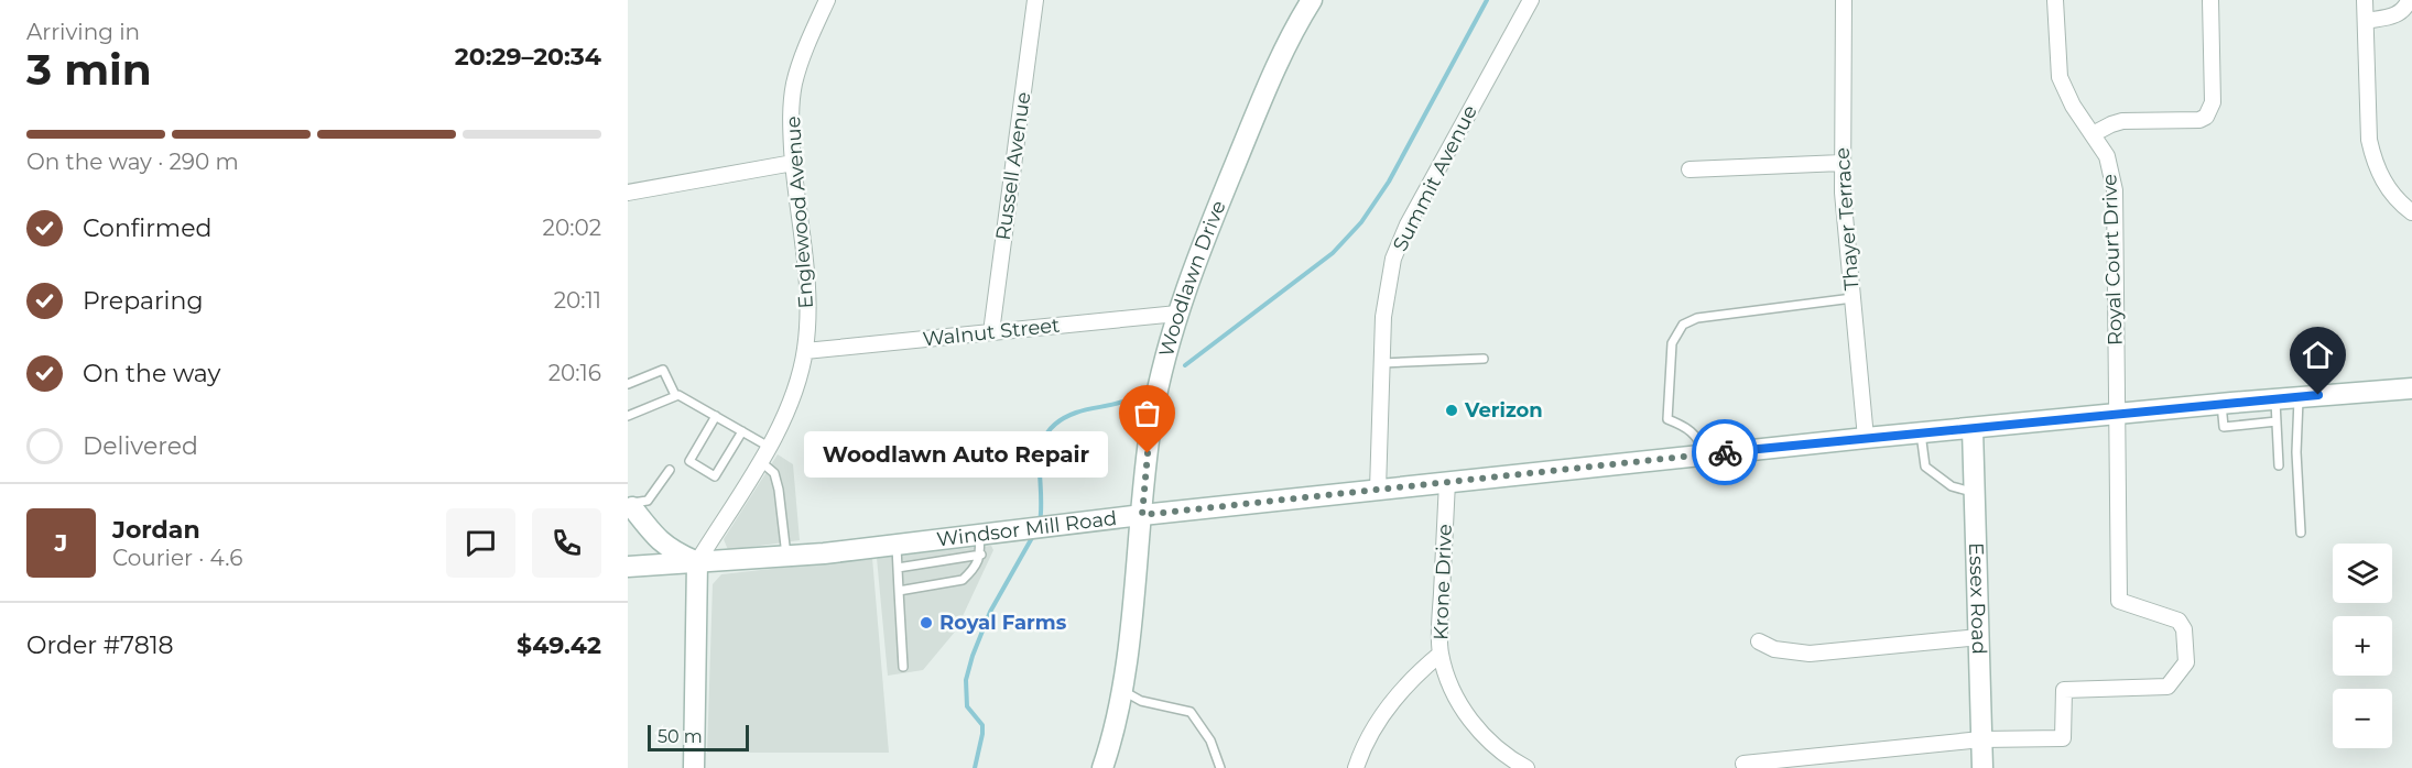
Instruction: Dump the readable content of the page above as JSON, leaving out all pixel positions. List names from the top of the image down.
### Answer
{
  "streets": {
    "main road": ["Woodlawn Drive", "Windsor Mill Road", "Essex Road"],
    "street": [
      "Russell Avenue",
      "Summit Avenue",
      "Englewood Avenue",
      "Thayer Terrace",
      "Royal Court Drive",
      "Walnut Street",
      "Krone Drive"
    ]
  },
  "crossings": [
    ["Russell Avenue", "Walnut Street"],
    ["Summit Avenue", "Windsor Mill Road"],
    ["Englewood Avenue", "Walnut Street"],
    ["Englewood Avenue", "Windsor Mill Road"],
    ["Thayer Terrace", "Windsor Mill Road"],
    ["Royal Court Drive", "Windsor Mill Road"],
    ["Royal Court Drive", "Essex Road"],
    ["Woodlawn Drive", "Walnut Street"],
    ["Woodlawn Drive", "Windsor Mill Road"],
    ["Windsor Mill Road", "Krone Drive"],
    ["Windsor Mill Road", "Essex Road"]
  ],
  "places": ["Verizon", "Woodlawn Auto Repair", "Royal Farms"],
  "scale_bar": "50 m",
  "page": {
    "heading": ["3 min", "Arriving in", "20:29–20:34"],
    "panel": [
      "Jordan",
      "Courier · 4.6",
      "Order #7818",
      "$49.42"
    ],
    "bar": "On the way · 290 m",
    "list": [
      ["Confirmed", "20:02"],
      ["Preparing", "20:11"],
      ["On the way", "20:16"],
      "Delivered"
    ],
    "bubble": "Woodlawn Auto Repair",
    "round": "J",
    "map_buttons": ["+", "−"],
    "scale": "50 m"
  }
}
